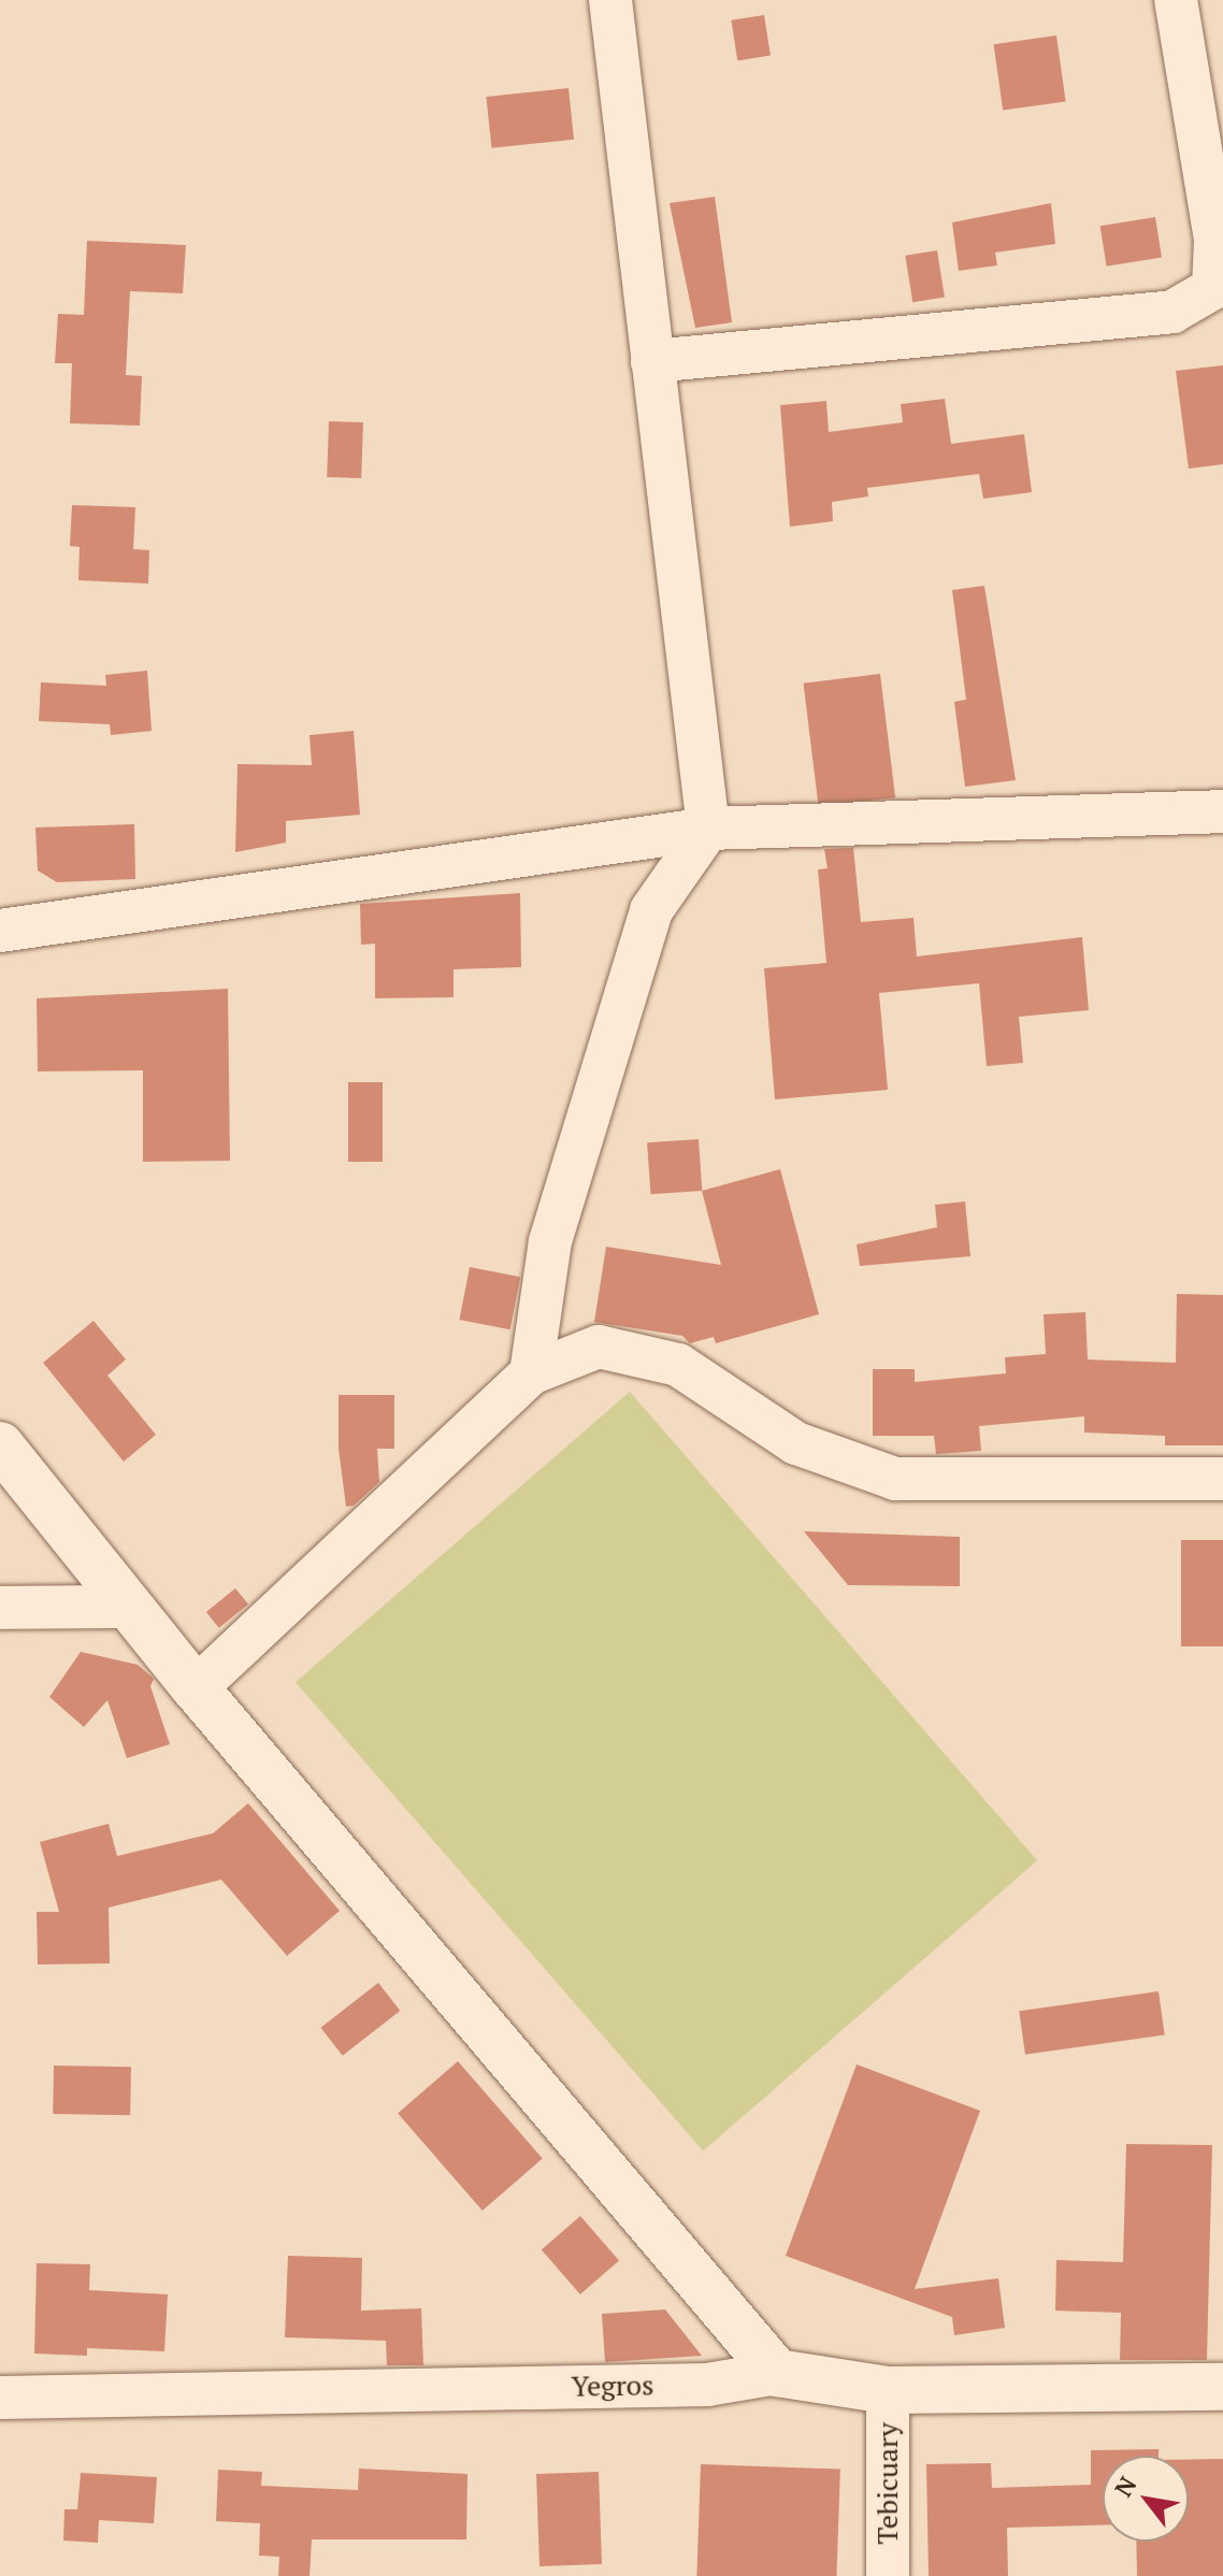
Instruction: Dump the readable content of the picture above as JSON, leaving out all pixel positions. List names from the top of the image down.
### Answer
{
  "streets": {
    "street": ["Yegros", "Tebicuary"]
  },
  "crossings": [
    ["Yegros", "Tebicuary"]
  ],
  "north": "top left"
}
